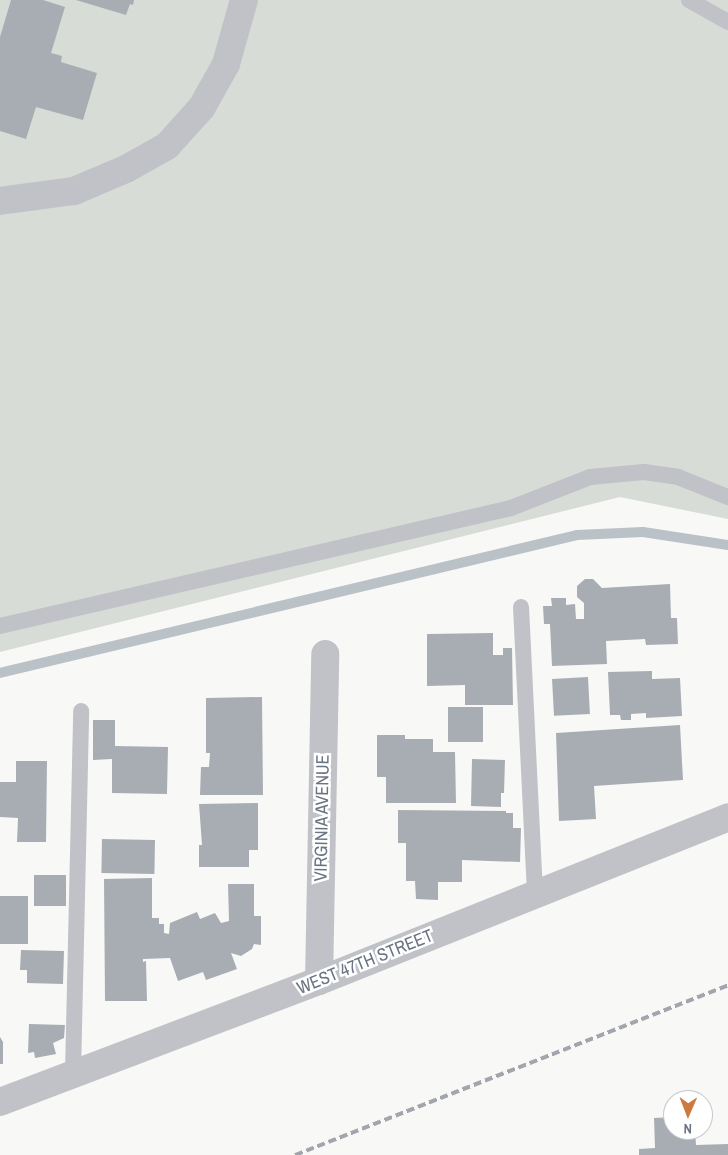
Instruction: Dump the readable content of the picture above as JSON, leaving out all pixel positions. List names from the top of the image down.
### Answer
{
  "streets": {
    "street": ["VIRGINIA AVENUE", "WEST 47TH STREET"]
  },
  "crossings": [
    ["VIRGINIA AVENUE", "WEST 47TH STREET"]
  ],
  "north": "bottom"
}
